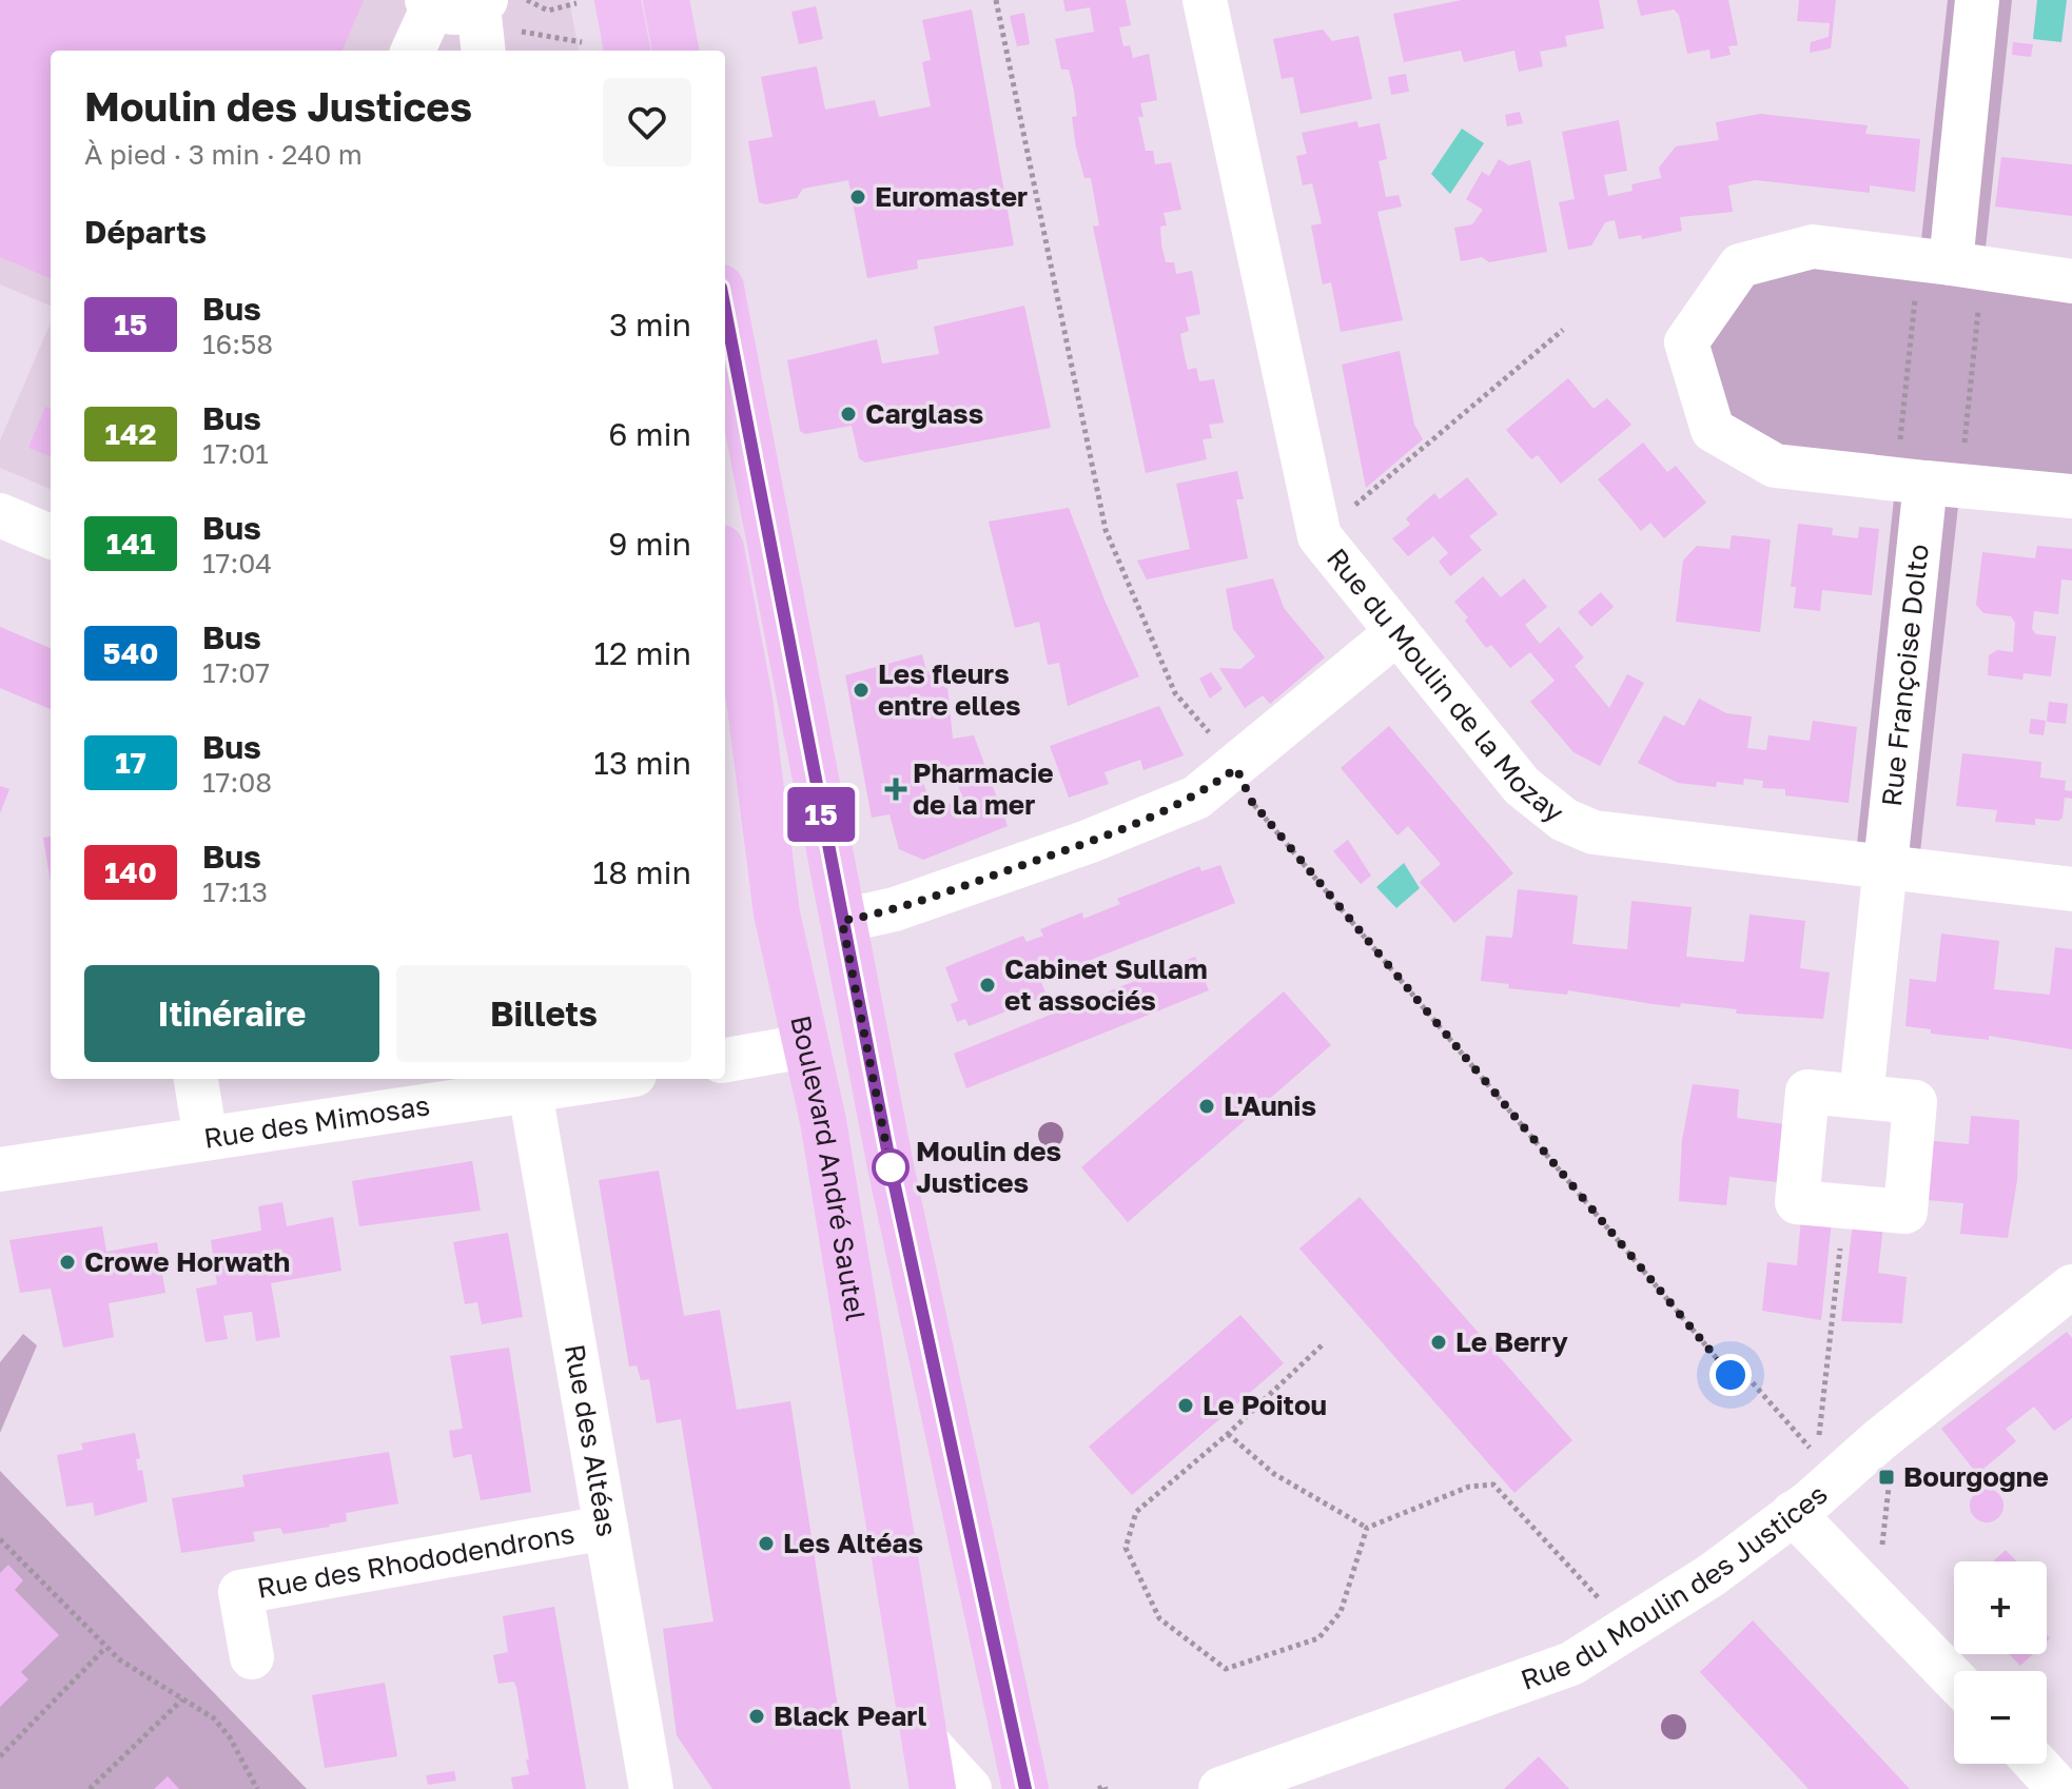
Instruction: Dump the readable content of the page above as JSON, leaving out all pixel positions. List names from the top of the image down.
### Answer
{
  "streets": {
    "main road": ["Boulevard André Sautel"],
    "street": [
      "Rue Françoise Dolto",
      "Rue du Moulin de la Mozay",
      "Rue des Mimosas",
      "Rue des Altéas",
      "Rue des Rhododendrons",
      "Rue du Moulin des Justices"
    ]
  },
  "crossings": [
    ["Rue Françoise Dolto", "Rue du Moulin de la Mozay"],
    ["Rue des Mimosas", "Rue des Altéas"],
    ["Rue des Altéas", "Rue des Rhododendrons"]
  ],
  "places": {
    "other": [
      "Euromaster",
      "Carglass",
      "Les fleurs entre elles",
      "Cabinet Sullam et associés",
      "L'Aunis",
      "Moulin des Justices",
      "Crowe Horwath",
      "Le Berry",
      "Le Poitou",
      "Les Altéas",
      "Black Pearl"
    ],
    "health": ["Pharmacie de la mer"],
    "transit": ["Bourgogne"]
  },
  "lines": ["bus line 15"],
  "page": {
    "on_map": "15",
    "heading": [
      ["Moulin des Justices", "À pied · 3 min · 240 m"],
      "Départs"
    ],
    "list": [
      {
        "mark": "15",
        "name": "Bus",
        "note": "16:58",
        "value": "3 min"
      },
      {
        "mark": "142",
        "name": "Bus",
        "note": "17:01",
        "value": "6 min"
      },
      {
        "mark": "141",
        "name": "Bus",
        "note": "17:04",
        "value": "9 min"
      },
      {
        "mark": "540",
        "name": "Bus",
        "note": "17:07",
        "value": "12 min"
      },
      {
        "mark": "17",
        "name": "Bus",
        "note": "17:08",
        "value": "13 min"
      },
      {
        "mark": "140",
        "name": "Bus",
        "note": "17:13",
        "value": "18 min"
      }
    ],
    "buttons": ["Itinéraire", "Billets"],
    "map_buttons": ["+", "−"]
  }
}
